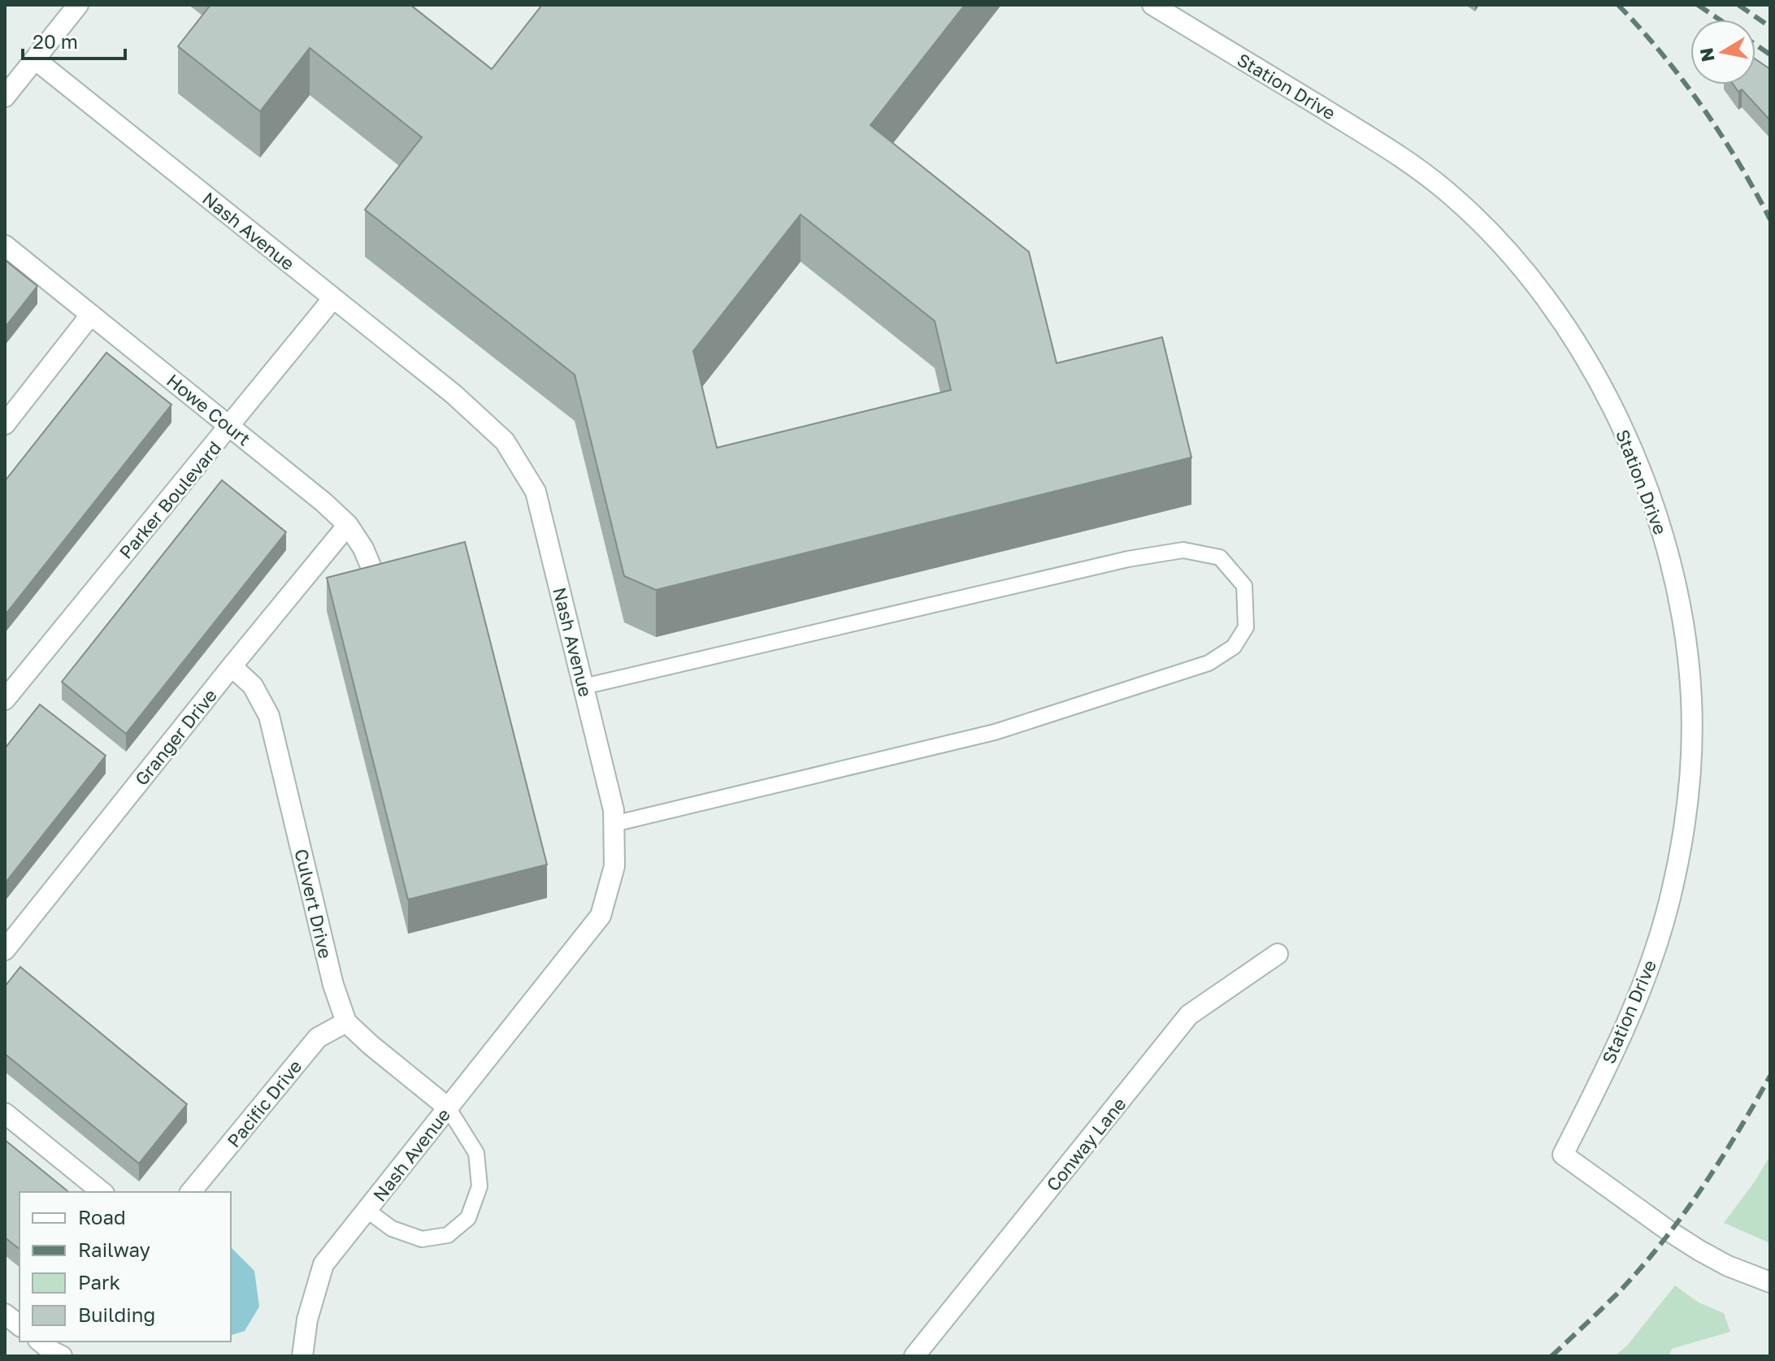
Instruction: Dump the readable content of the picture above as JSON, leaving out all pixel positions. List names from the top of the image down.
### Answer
{
  "streets": {
    "street": [
      "Station Drive",
      "Nash Avenue",
      "Howe Court",
      "Parker Boulevard",
      "Granger Drive",
      "Culvert Drive",
      "Pacific Drive",
      "Conway Lane"
    ]
  },
  "crossings": [
    ["Nash Avenue", "Parker Boulevard"],
    ["Nash Avenue", "Culvert Drive"],
    ["Howe Court", "Parker Boulevard"],
    ["Howe Court", "Granger Drive"],
    ["Granger Drive", "Culvert Drive"],
    ["Culvert Drive", "Pacific Drive"]
  ],
  "legend": [
    "Road",
    "Railway",
    "Park",
    "Building"
  ],
  "scale_bar": "20 m",
  "north": "left"
}
